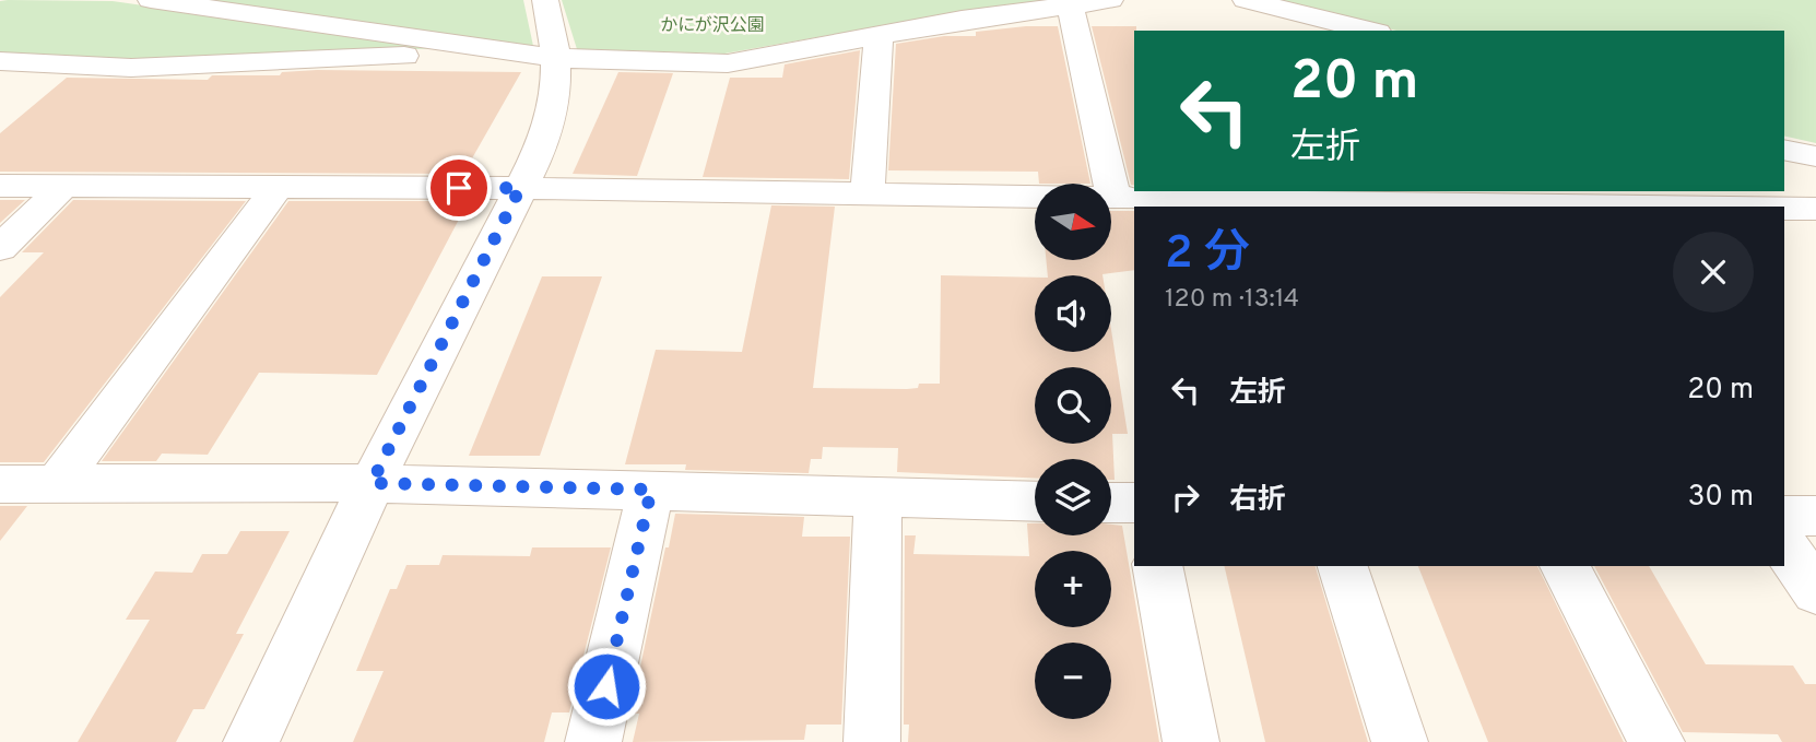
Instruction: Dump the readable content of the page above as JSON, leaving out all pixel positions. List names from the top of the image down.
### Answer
{
  "parks": ["かにが沢公園"],
  "north": "right",
  "page": {
    "turn": ["20 m", "左折"],
    "map_buttons": ["+", "−"],
    "heading": ["2 分", "120 m · 13:14"],
    "list": [
      {
        "name": "左折",
        "value": "20 m"
      },
      {
        "name": "右折",
        "value": "30 m"
      }
    ]
  }
}
